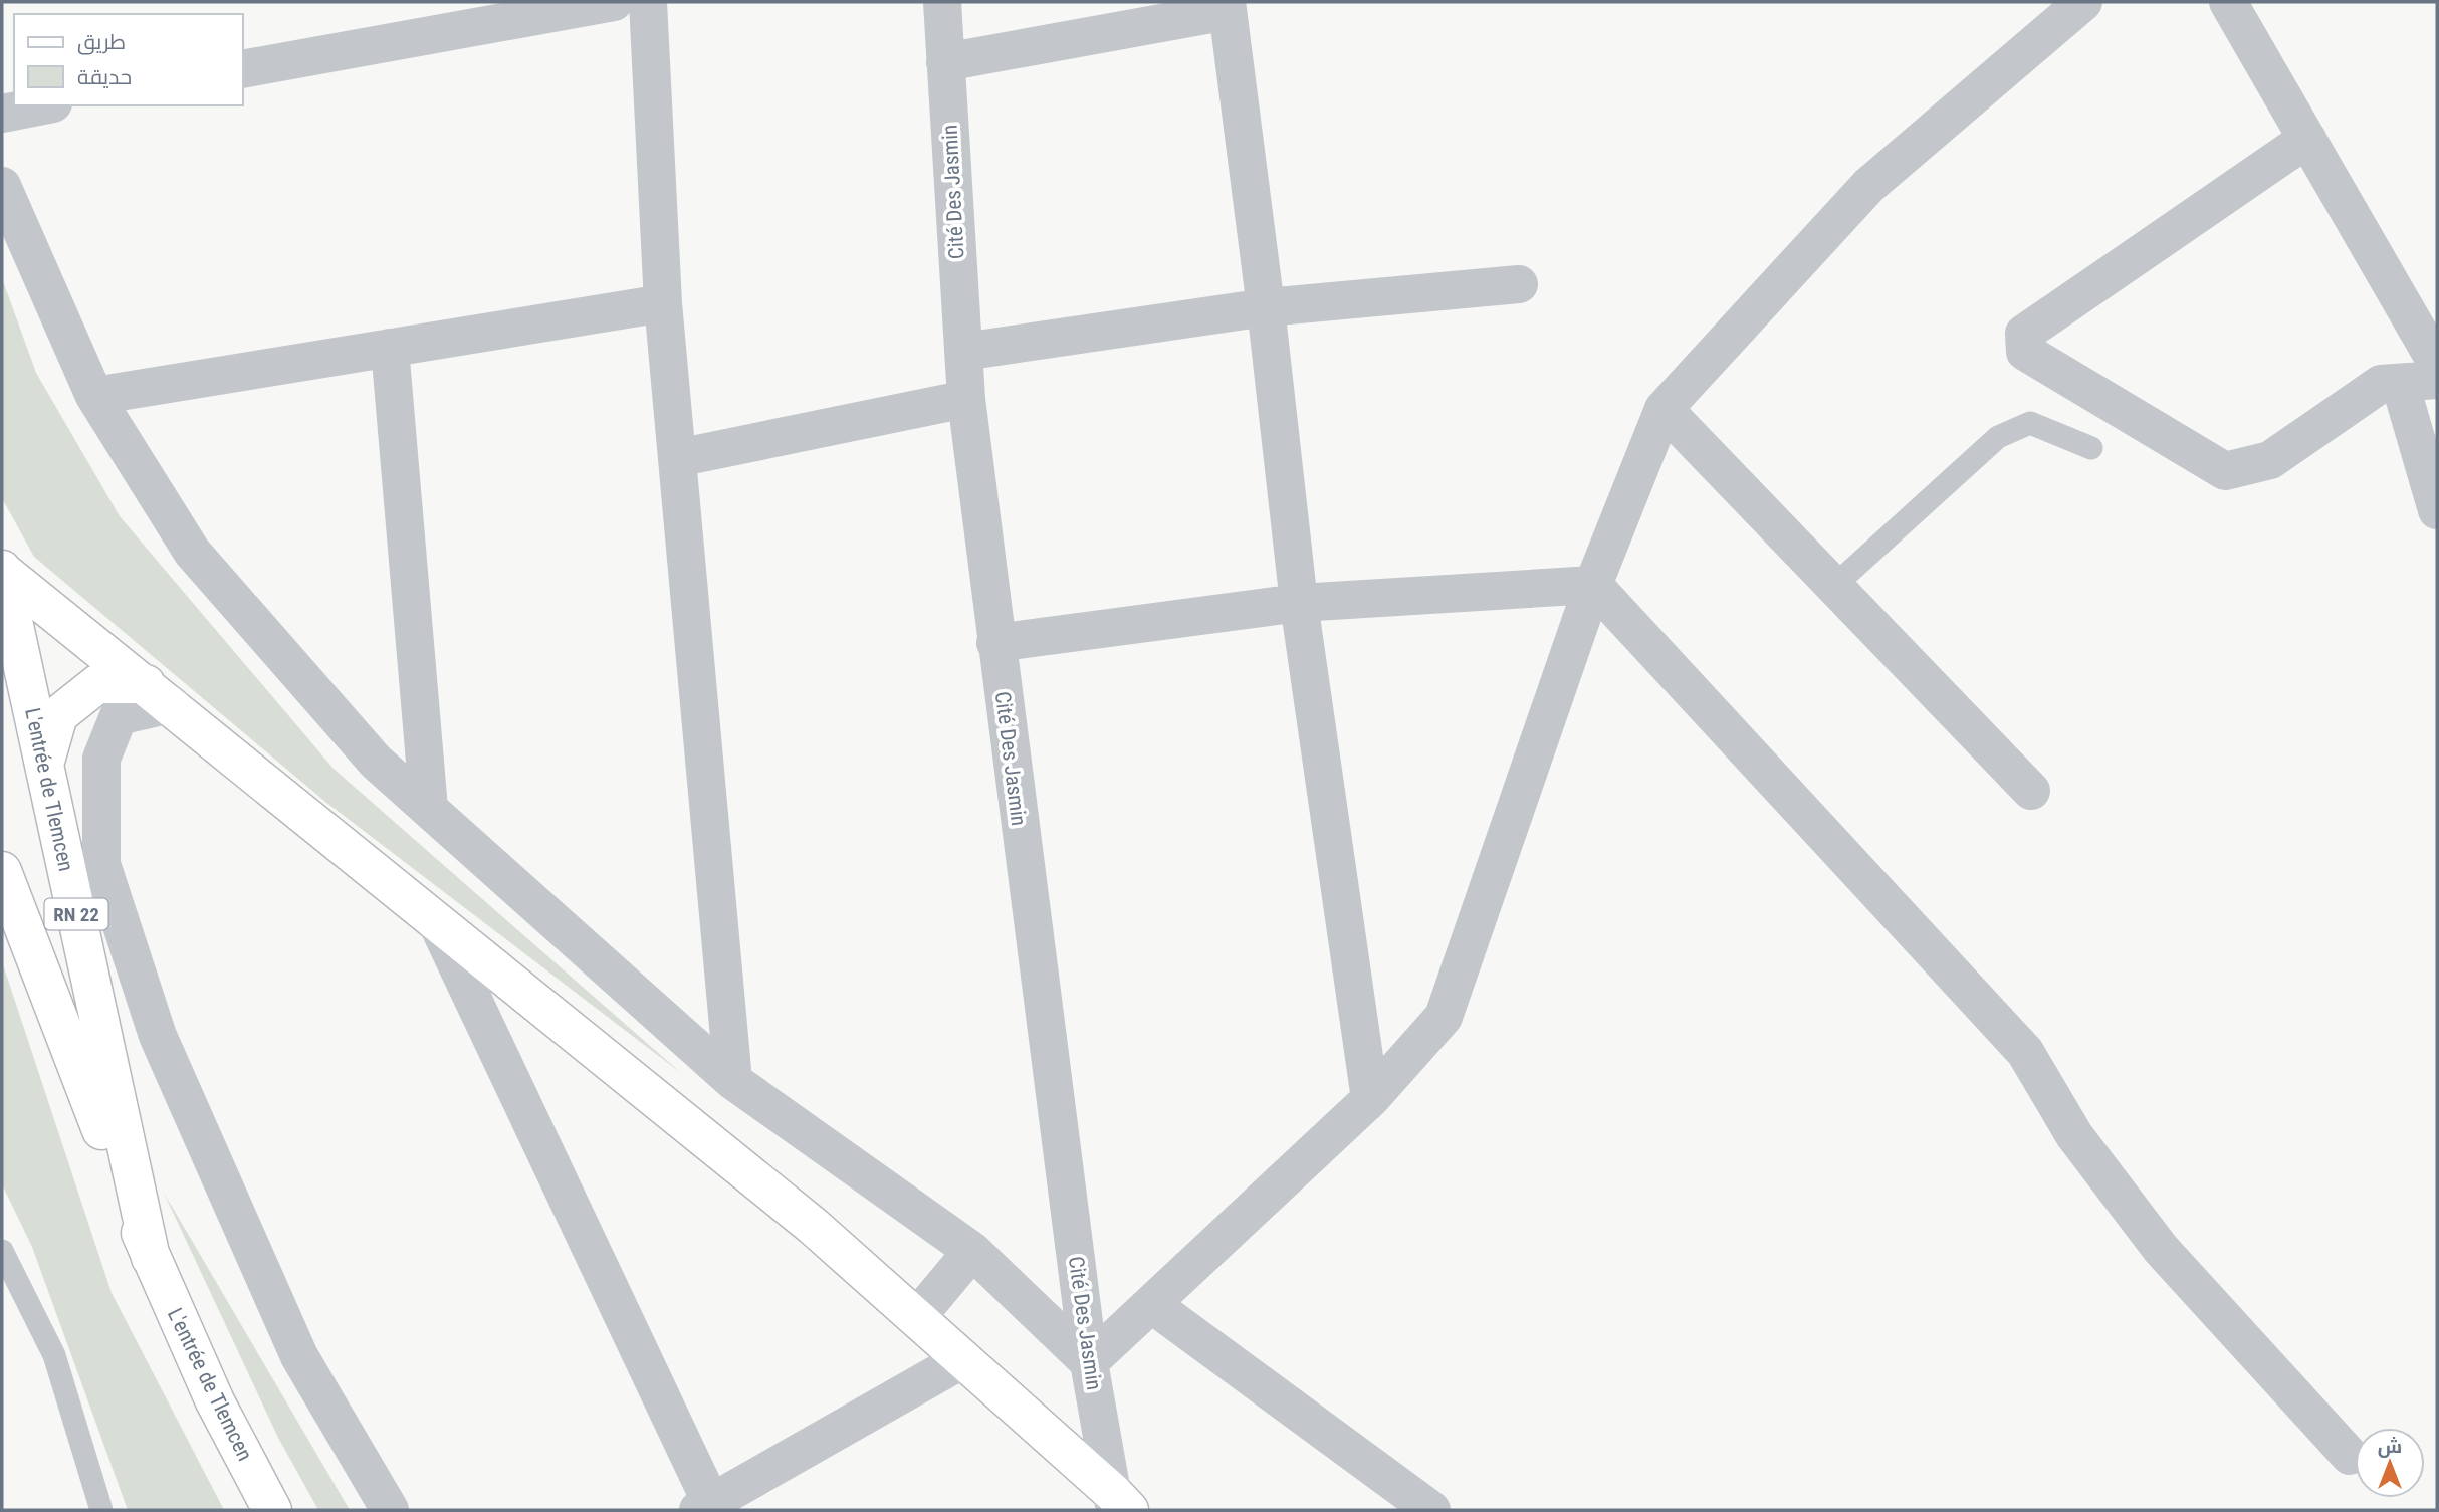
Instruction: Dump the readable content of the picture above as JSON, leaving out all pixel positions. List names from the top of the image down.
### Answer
{
  "streets": {
    "main road": ["L'entrée de Tlemcen", "RN 22"],
    "street": ["Cité Des Jasmin"]
  },
  "legend": ["طريق", "حديقة"],
  "north": "top"
}
